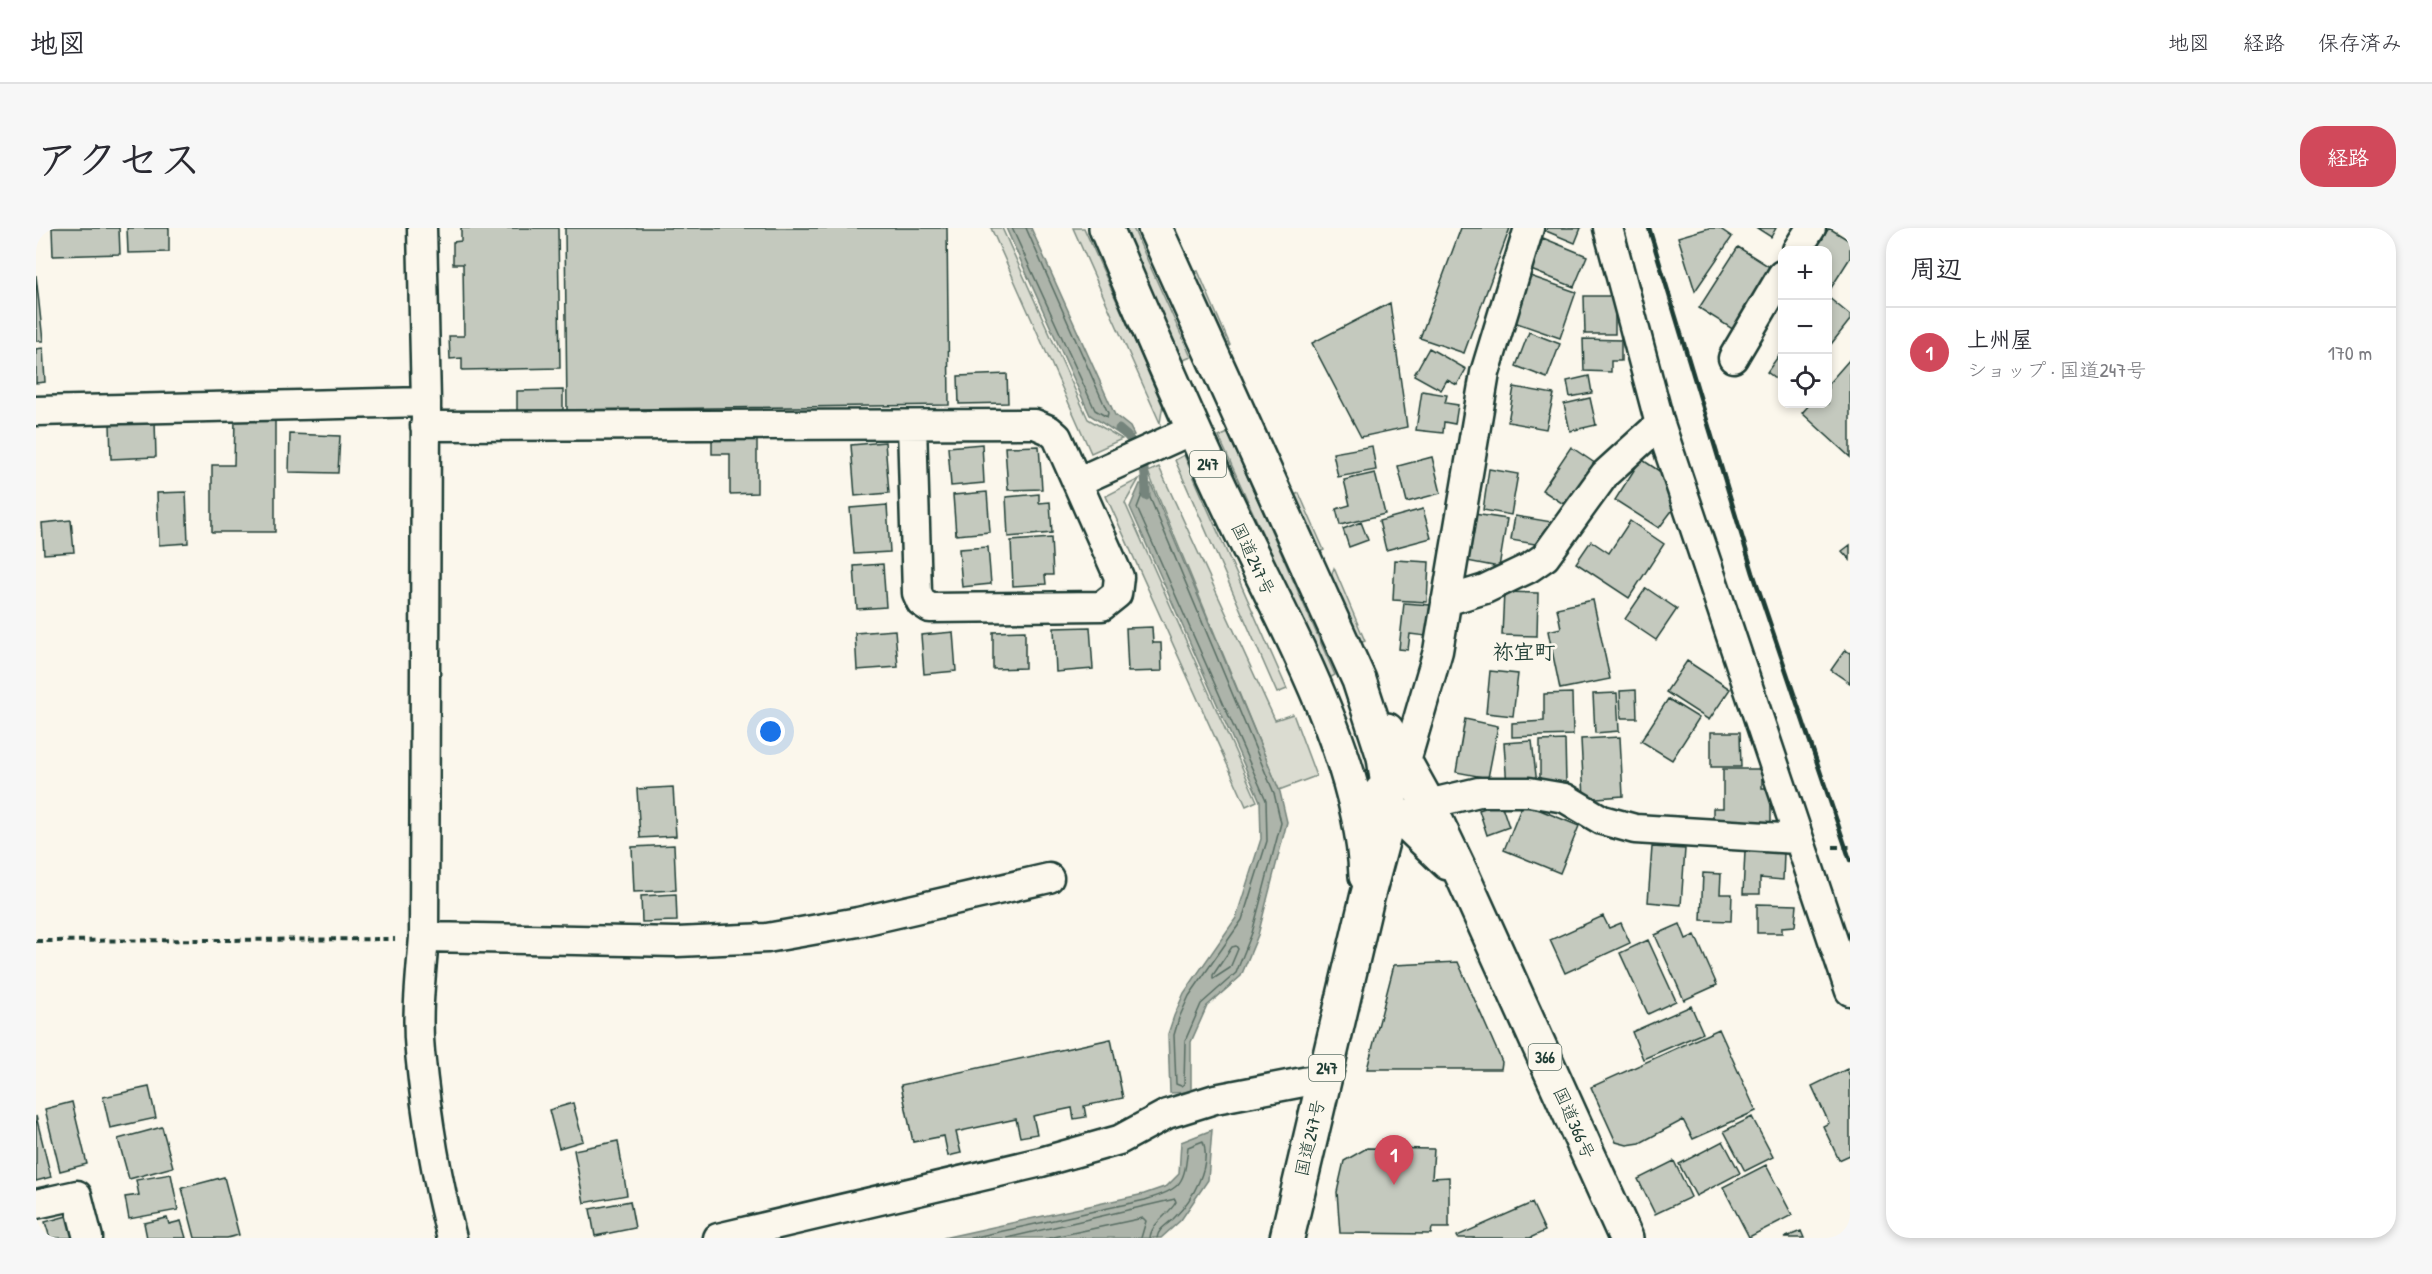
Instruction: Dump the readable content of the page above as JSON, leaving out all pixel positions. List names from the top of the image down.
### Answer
{
  "streets": {
    "highway": [
      "247",
      "国道247号",
      "366",
      "国道366号"
    ]
  },
  "crossings": [
    ["国道247号", "国道366号"]
  ],
  "districts": ["祢宜町"],
  "page": {
    "header": "地図",
    "nav": ["地図", "経路", "保存済み"],
    "title": "アクセス",
    "buttons": "経路",
    "heading": "周辺",
    "map_buttons": ["+", "−"],
    "list": [
      {
        "mark": "1",
        "name": "上州屋",
        "note": "ショップ · 国道247号",
        "value": "170 m"
      }
    ],
    "pins": "1"
  }
}
